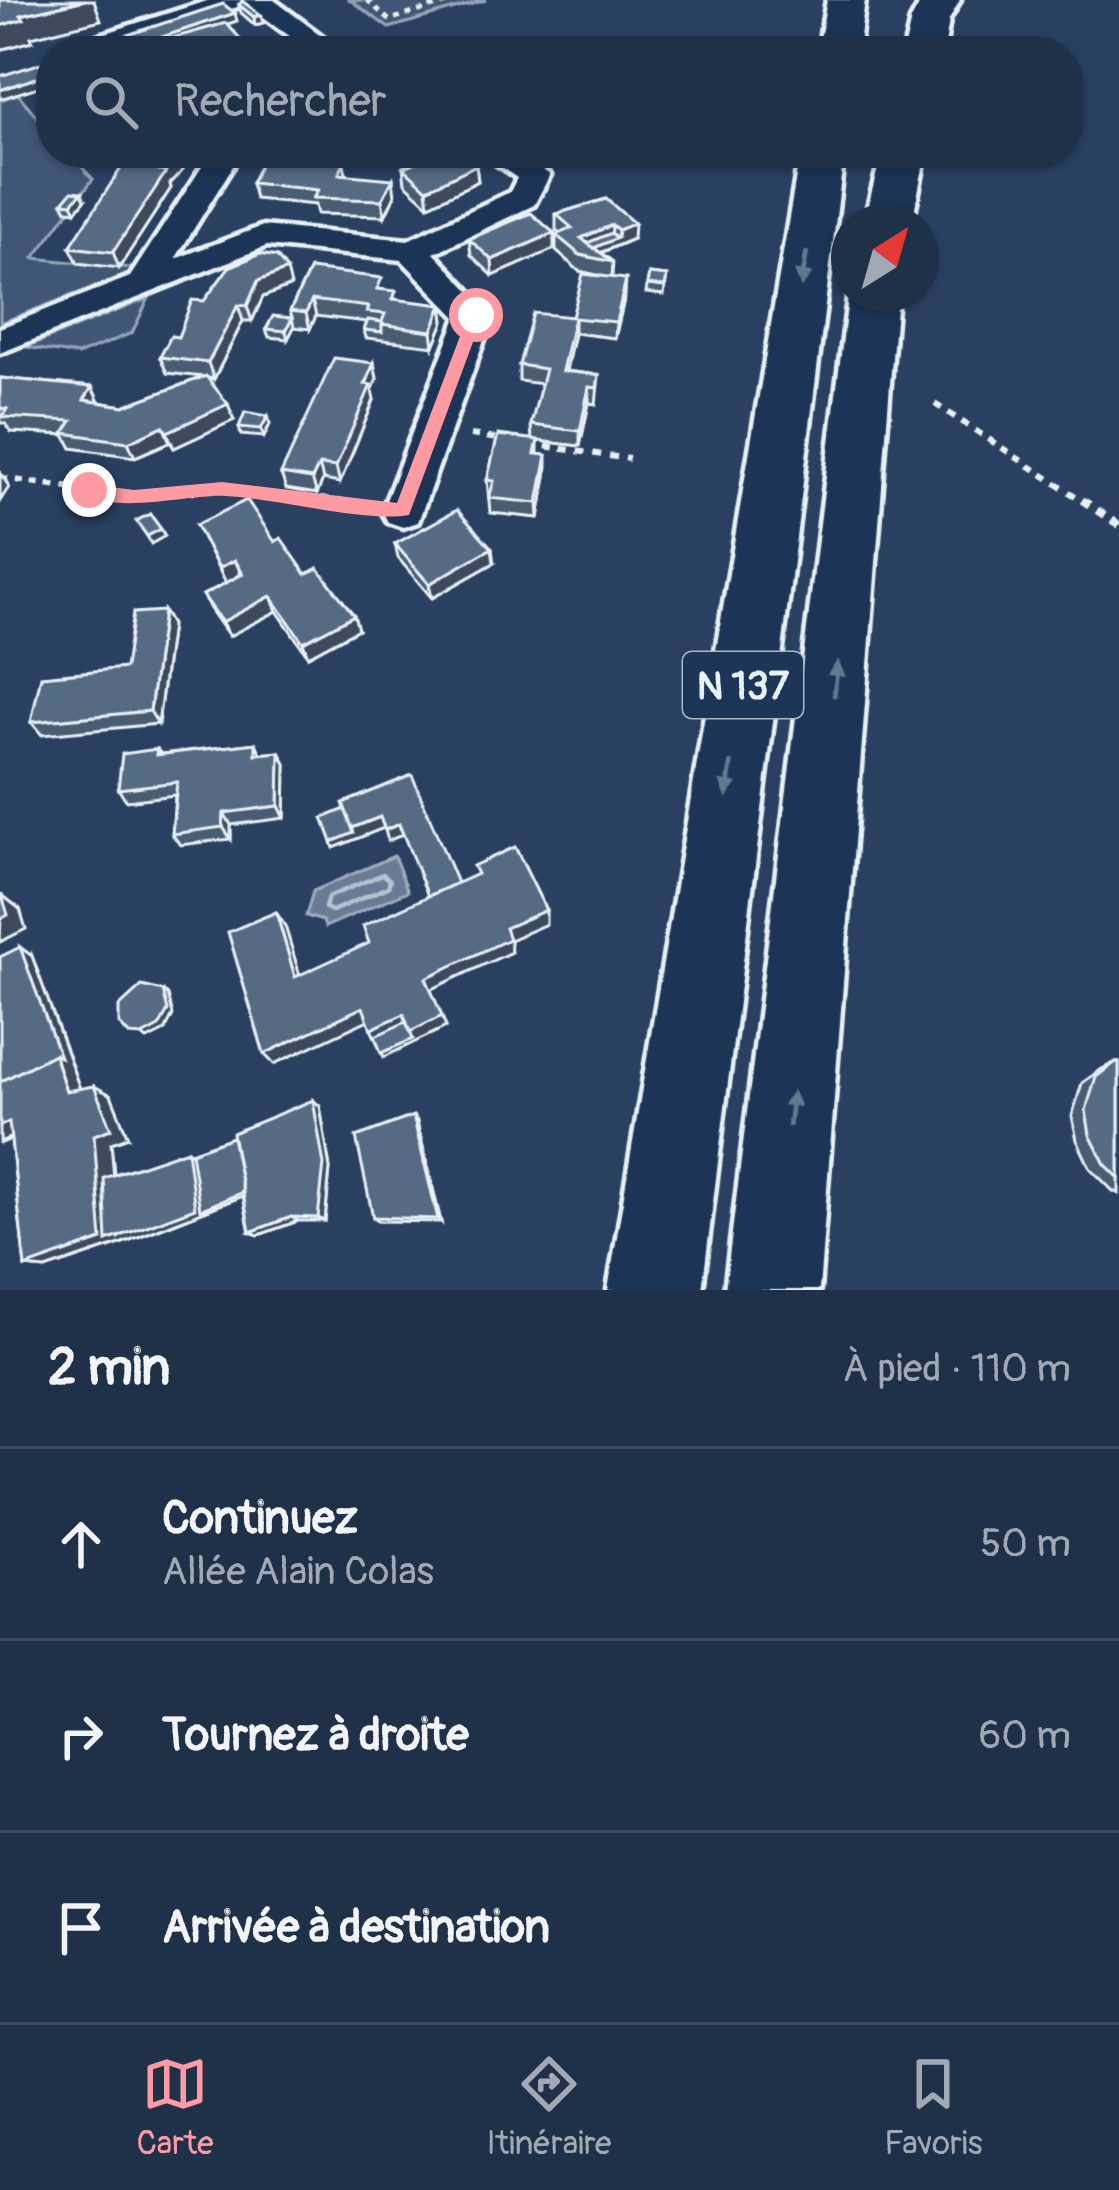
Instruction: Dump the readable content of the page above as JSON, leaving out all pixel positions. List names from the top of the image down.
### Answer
{
  "streets": {
    "highway": ["N 137"]
  },
  "north": "top right",
  "page": {
    "search": "Rechercher",
    "heading": ["2 min", "À pied · 110 m"],
    "list": [
      ["Continuez", "Allée Alain Colas", "50 m"],
      ["Tournez à droite", "60 m"],
      "Arrivée à destination"
    ],
    "nav": ["Carte", "Itinéraire", "Favoris"]
  }
}
